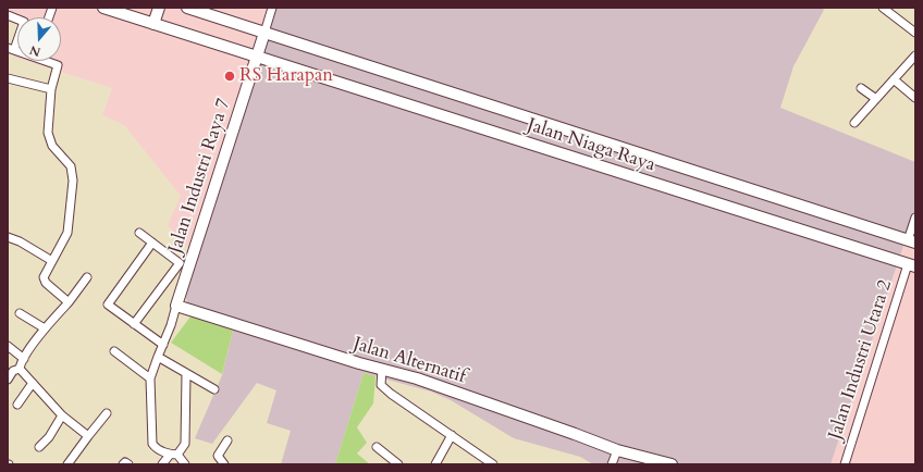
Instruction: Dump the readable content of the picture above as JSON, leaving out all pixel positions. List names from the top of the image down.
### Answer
{
  "streets": {
    "main road": ["Jalan Niaga Raya", "Jalan Industri Raya 7", "Jalan Alternatif"],
    "street": ["Jalan Industri Utara 2"]
  },
  "crossings": [
    ["Jalan Niaga Raya", "Jalan Industri Raya 7"],
    ["Jalan Niaga Raya", "Jalan Industri Utara 2"],
    ["Jalan Industri Raya 7", "Jalan Alternatif"]
  ],
  "places": ["RS Harapan"],
  "north": "bottom"
}
